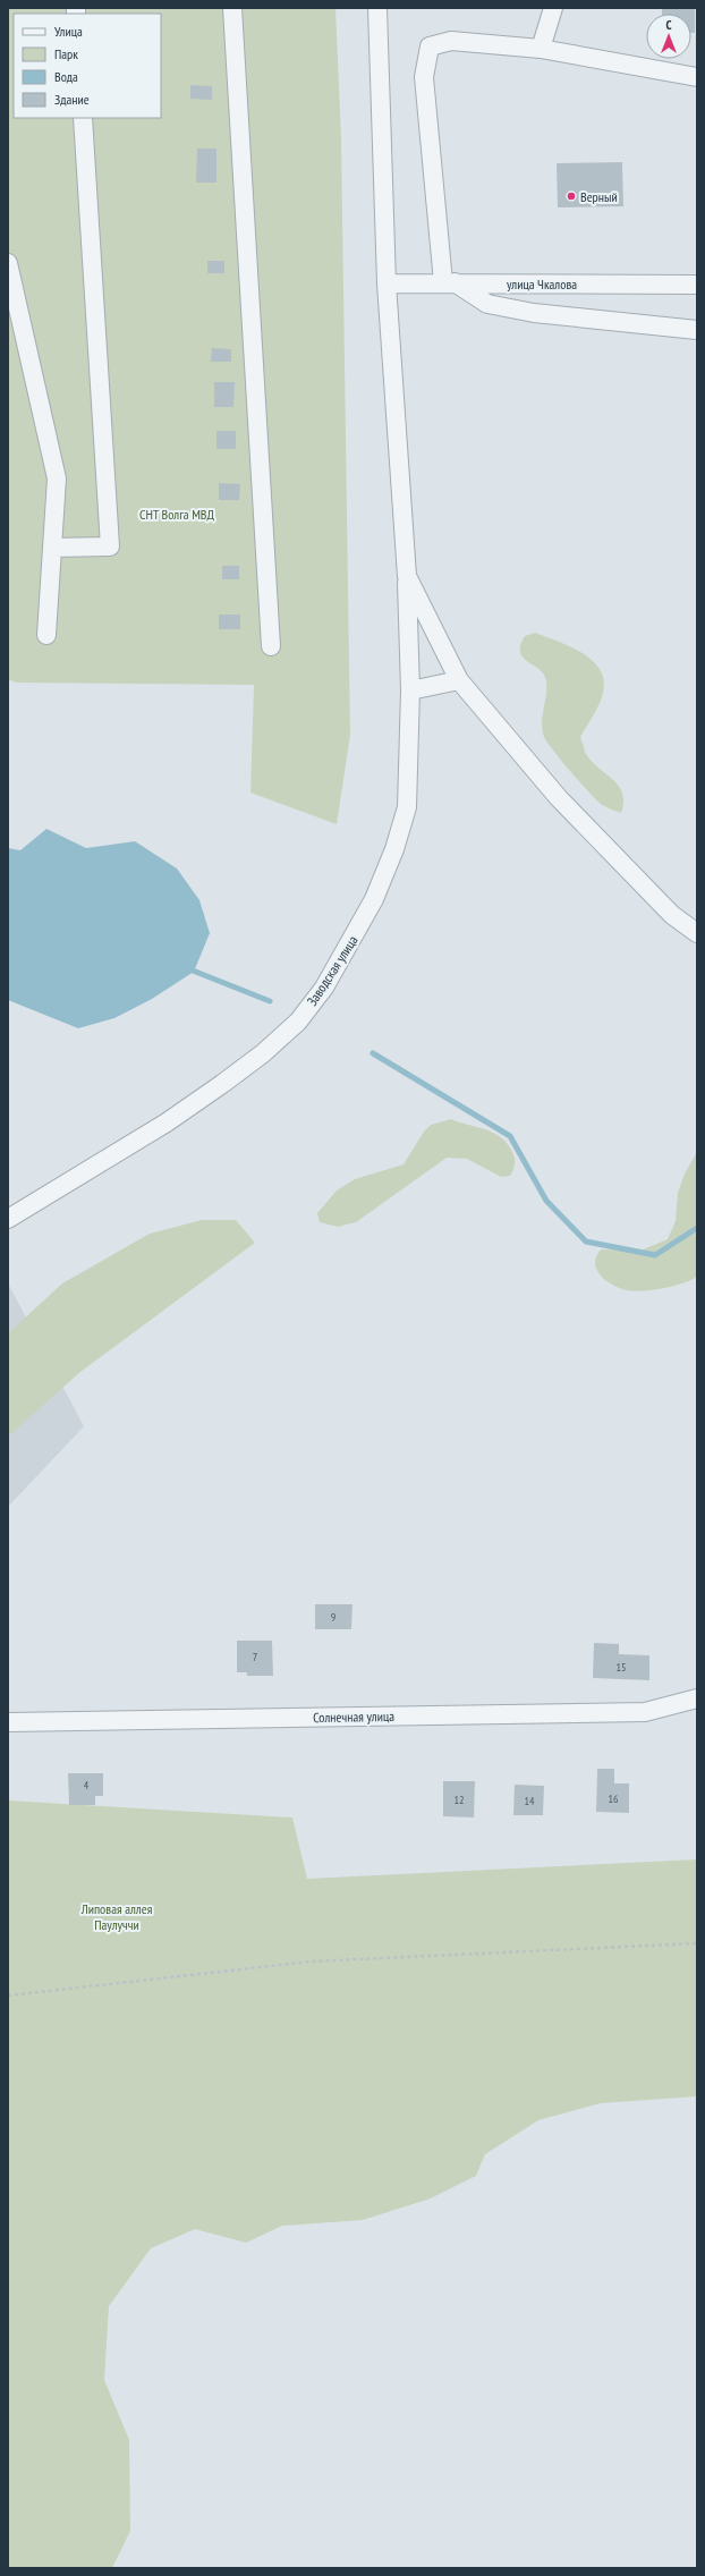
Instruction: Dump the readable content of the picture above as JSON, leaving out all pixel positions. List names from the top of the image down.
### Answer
{
  "streets": {
    "street": ["улица Чкалова", "Заводская улица", "Солнечная улица"]
  },
  "crossings": [
    ["улица Чкалова", "Заводская улица"]
  ],
  "parks": ["СНТ Волга МВД", "Липовая аллея Паулуччи"],
  "places": ["Верный"],
  "house_numbers": [
    "9",
    "7",
    "15",
    "4",
    "16",
    "12",
    "14"
  ],
  "legend": [
    "Улица",
    "Парк",
    "Вода",
    "Здание"
  ],
  "north": "top"
}
